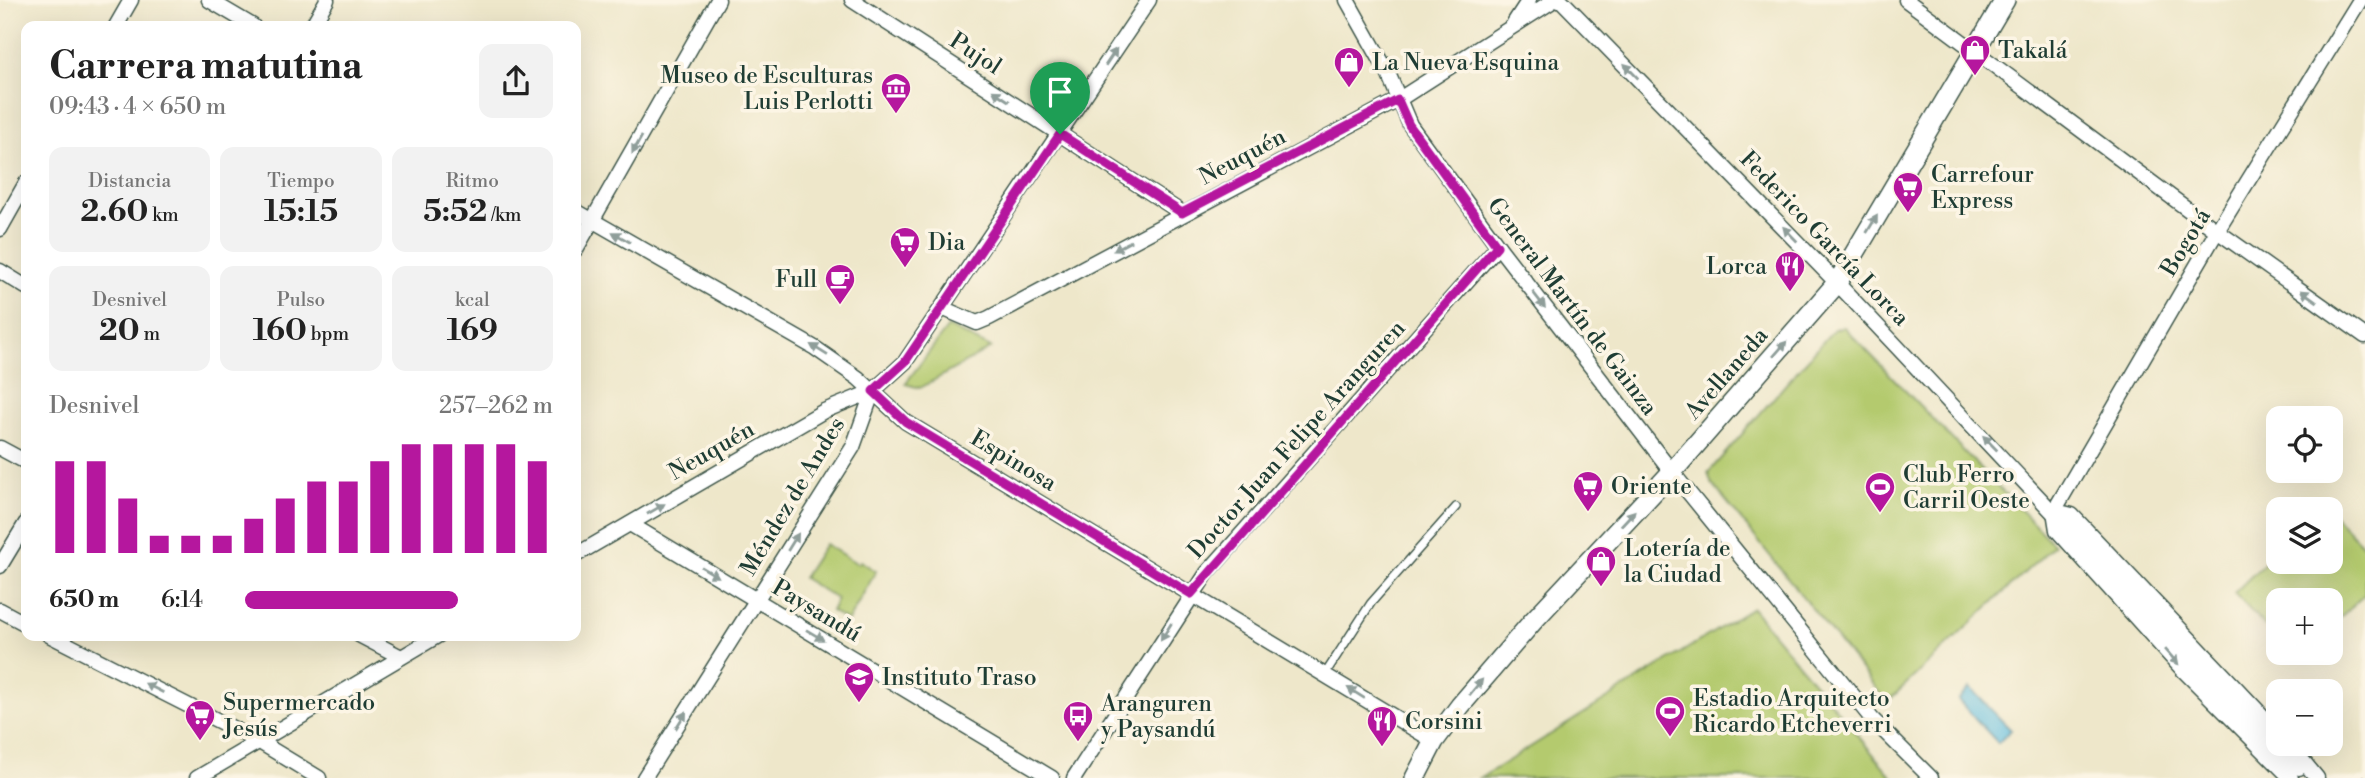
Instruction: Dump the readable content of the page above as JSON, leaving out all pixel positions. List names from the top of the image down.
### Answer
{
  "streets": {
    "street": [
      "Pujol",
      "Neuquén",
      "Federico García Lorca",
      "Bogotá",
      "General Martín de Gainza",
      "Avellaneda",
      "Doctor Juan Felipe Aranguren",
      "Espinosa",
      "Méndez de Andes",
      "Paysandú"
    ]
  },
  "crossings": [
    ["Pujol", "Neuquén"],
    ["Pujol", "Méndez de Andes"],
    ["Neuquén", "General Martín de Gainza"],
    ["Neuquén", "Espinosa"],
    ["Neuquén", "Méndez de Andes"],
    ["Neuquén", "Paysandú"],
    ["Federico García Lorca", "Bogotá"],
    ["Federico García Lorca", "Avellaneda"],
    ["General Martín de Gainza", "Avellaneda"],
    ["General Martín de Gainza", "Doctor Juan Felipe Aranguren"],
    ["Avellaneda", "Espinosa"],
    ["Doctor Juan Felipe Aranguren", "Espinosa"],
    ["Espinosa", "Méndez de Andes"],
    ["Méndez de Andes", "Paysandú"]
  ],
  "one_way": [
    "Pujol",
    "Federico García Lorca",
    "Avellaneda",
    "Espinosa",
    "Méndez de Andes",
    "Paysandú"
  ],
  "places": {
    "shop": ["Takalá", "La Nueva Esquina", "Lotería de la Ciudad"],
    "museum": ["Museo de Esculturas Luis Perlotti"],
    "supermarket": [
      "Carrefour Express",
      "Dia",
      "Oriente",
      "Supermercado Jesús"
    ],
    "restaurant": ["Lorca", "Corsini"],
    "cafe": ["Full"],
    "sports": ["Club Ferro Carril Oeste", "Estadio Arquitecto Ricardo Etcheverri"],
    "school or university": ["Instituto Traso"],
    "bus stop": ["Aranguren y Paysandú"]
  },
  "page": {
    "heading": ["Carrera matutina", "09:43 · 4 × 650 m"],
    "stats": [
      ["Distancia", "2.60 km"],
      ["Tiempo", "15:15"],
      ["Ritmo", "5:52 /km"],
      ["Desnivel", "20 m"],
      ["Pulso", "160 bpm"],
      ["kcal", "169"]
    ],
    "chart": ["Desnivel", "257–262 m"],
    "map_buttons": ["+", "−"],
    "list": [
      {
        "name": "650 m",
        "note": "6:14"
      }
    ]
  }
}
